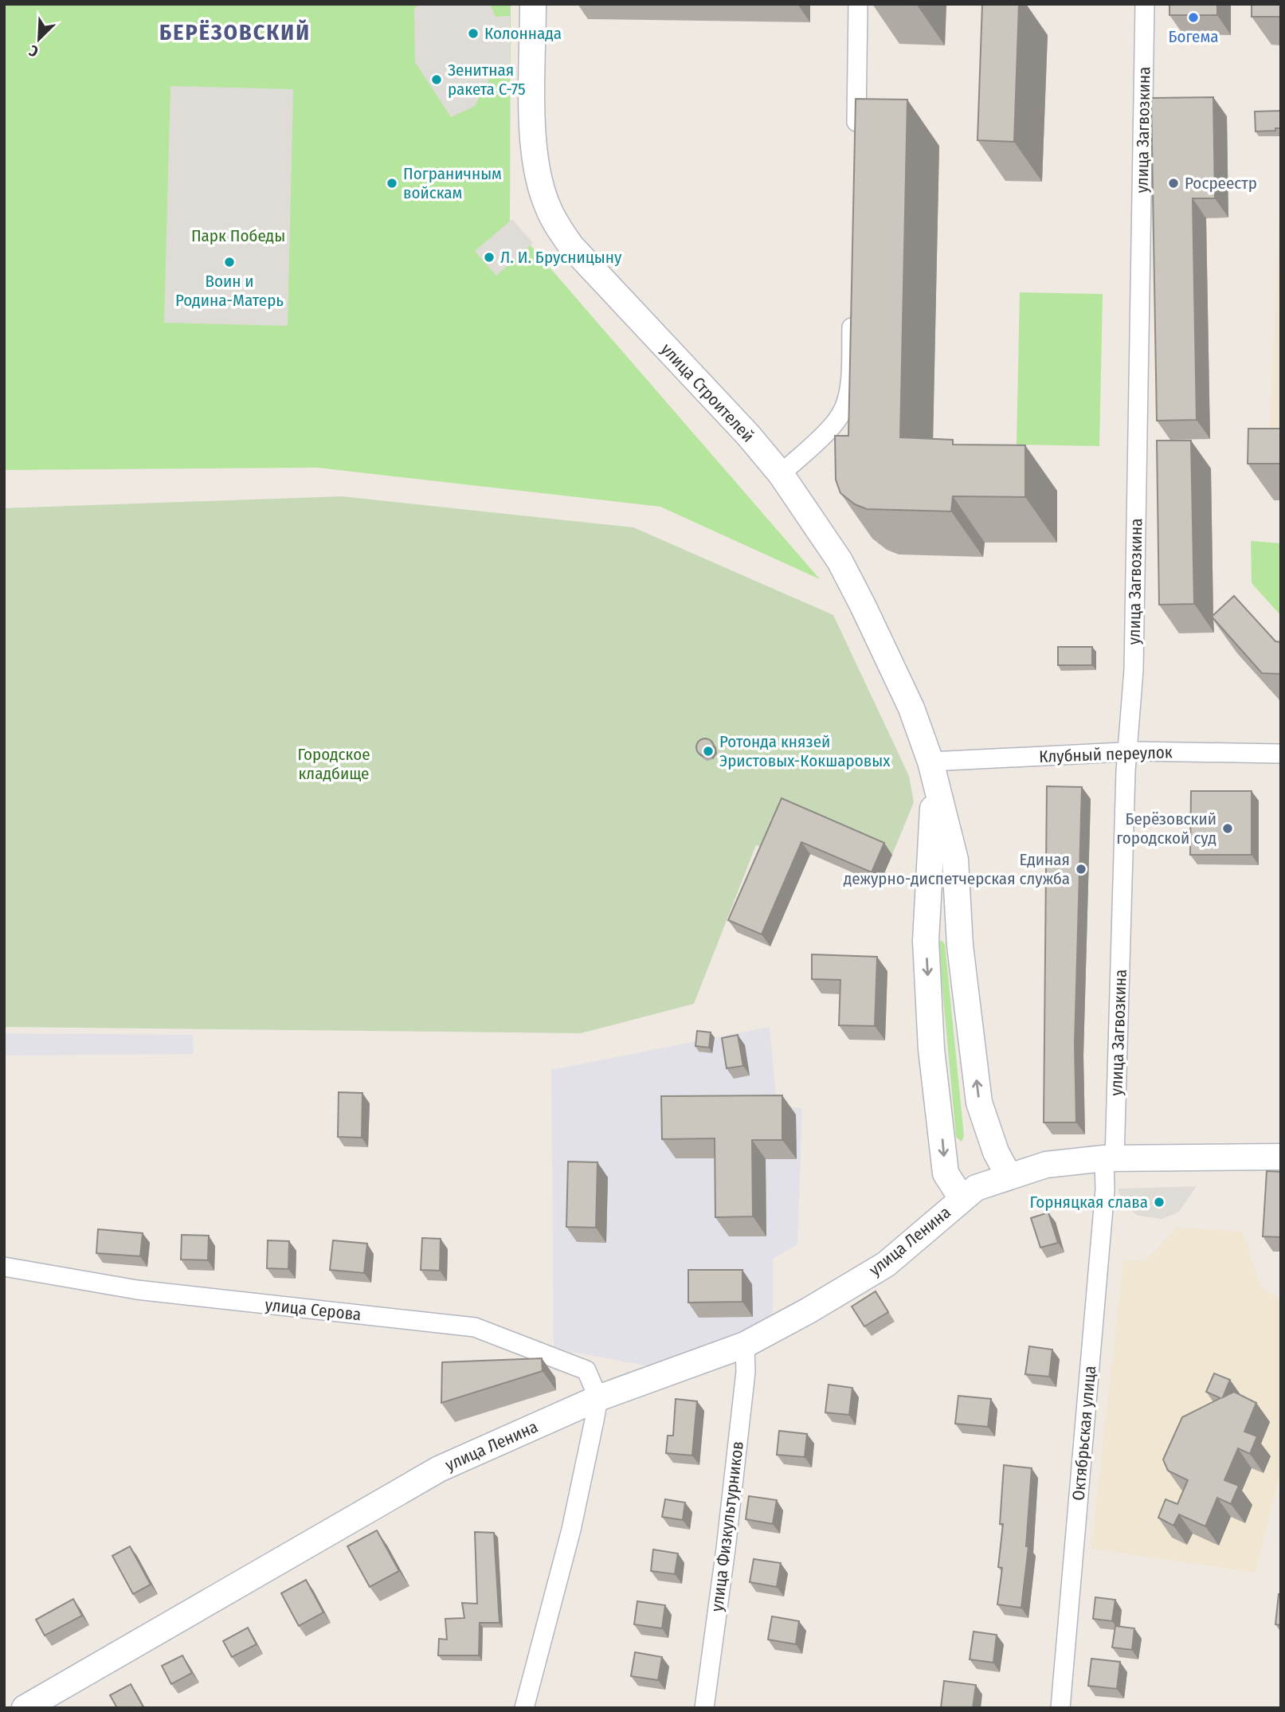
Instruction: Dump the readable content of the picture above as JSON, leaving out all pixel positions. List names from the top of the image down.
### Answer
{
  "streets": {
    "main road": ["улица Строителей", "улица Ленина"],
    "street": [
      "улица Загвозкина",
      "Клубный переулок",
      "улица Серова",
      "Октябрьская улица",
      "улица Физкультурников"
    ]
  },
  "crossings": [
    ["улица Загвозкина", "Клубный переулок"],
    ["улица Загвозкина", "Октябрьская улица"],
    ["улица Строителей", "Клубный переулок"],
    ["улица Ленина", "улица Серова"],
    ["улица Ленина", "улица Физкультурников"]
  ],
  "districts": ["БЕРЁЗОВСКИЙ"],
  "parks": ["Парк Победы", "Городское кладбище"],
  "places": [
    "Богема",
    "Колоннада",
    "Зенитная ракета С-75",
    "Пограничным войскам",
    "Росреестр",
    "Л. И. Брусницыну",
    "Воин и Родина-Матерь",
    "Ротонда князей Эристовых-Кокшаровых",
    "Берёзовский городской суд",
    "Единая дежурно-диспетчерская служба",
    "Горняцкая слава"
  ],
  "north": "bottom left"
}
